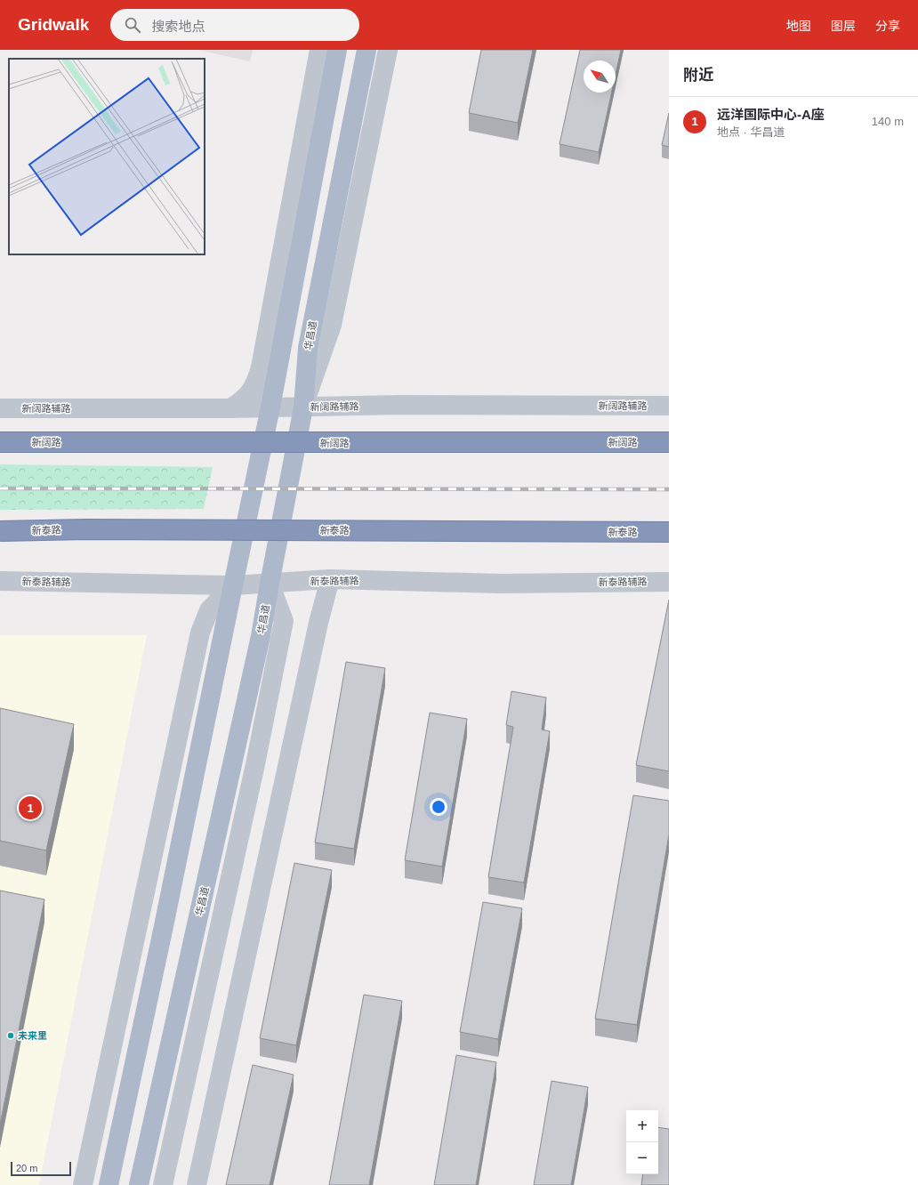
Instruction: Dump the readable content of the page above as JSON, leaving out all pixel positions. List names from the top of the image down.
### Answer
{
  "streets": {
    "highway": ["新阔路", "新泰路"],
    "main road": ["华昌道"],
    "street": ["新阔路辅路", "新泰路辅路"]
  },
  "crossings": [
    ["华昌道", "新阔路辅路"],
    ["华昌道", "新泰路辅路"]
  ],
  "places": ["未来里"],
  "scale_bar": "20 m",
  "north": "top left",
  "page": {
    "header": "Gridwalk",
    "search": "搜索地点",
    "nav": ["地图", "图层", "分享"],
    "heading": "附近",
    "list": [
      {
        "mark": "1",
        "name": "远洋国际中心-A座",
        "note": "地点 · 华昌道",
        "value": "140 m"
      }
    ],
    "pins": "1",
    "map_buttons": ["+", "−"],
    "scale": "20 m"
  }
}
